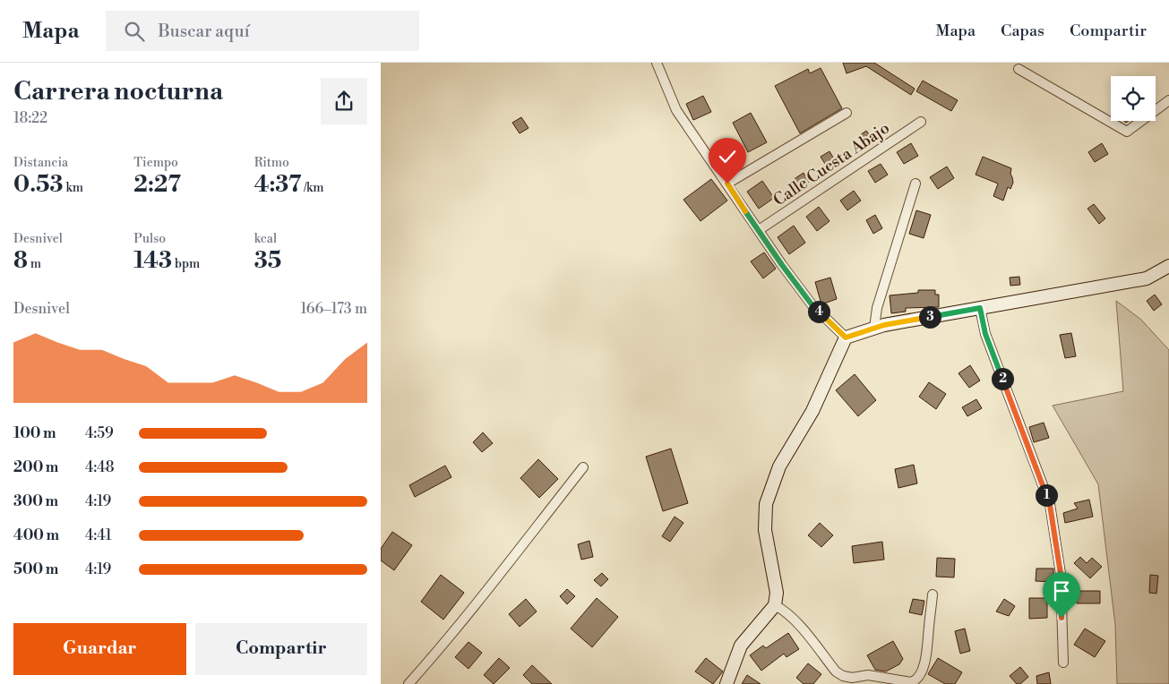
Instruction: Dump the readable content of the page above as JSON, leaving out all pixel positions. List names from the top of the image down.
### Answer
{
  "streets": {
    "street": ["Calle Cuesta Abajo"]
  },
  "page": {
    "header": "Mapa",
    "search": "Buscar aquí",
    "nav": ["Mapa", "Capas", "Compartir"],
    "heading": ["Carrera nocturna", "18:22"],
    "stats": [
      ["Distancia", "0.53 km"],
      ["Tiempo", "2:27"],
      ["Ritmo", "4:37 /km"],
      ["Desnivel", "8 m"],
      ["Pulso", "143 bpm"],
      ["kcal", "35"]
    ],
    "chart": ["Desnivel", "166–173 m"],
    "pins": [
      "4",
      "3",
      "2",
      "1"
    ],
    "list": [
      {
        "name": "100 m",
        "note": "4:59"
      },
      {
        "name": "200 m",
        "note": "4:48"
      },
      {
        "name": "300 m",
        "note": "4:19"
      },
      {
        "name": "400 m",
        "note": "4:41"
      },
      {
        "name": "500 m",
        "note": "4:19"
      }
    ],
    "buttons": ["Guardar", "Compartir"]
  }
}
